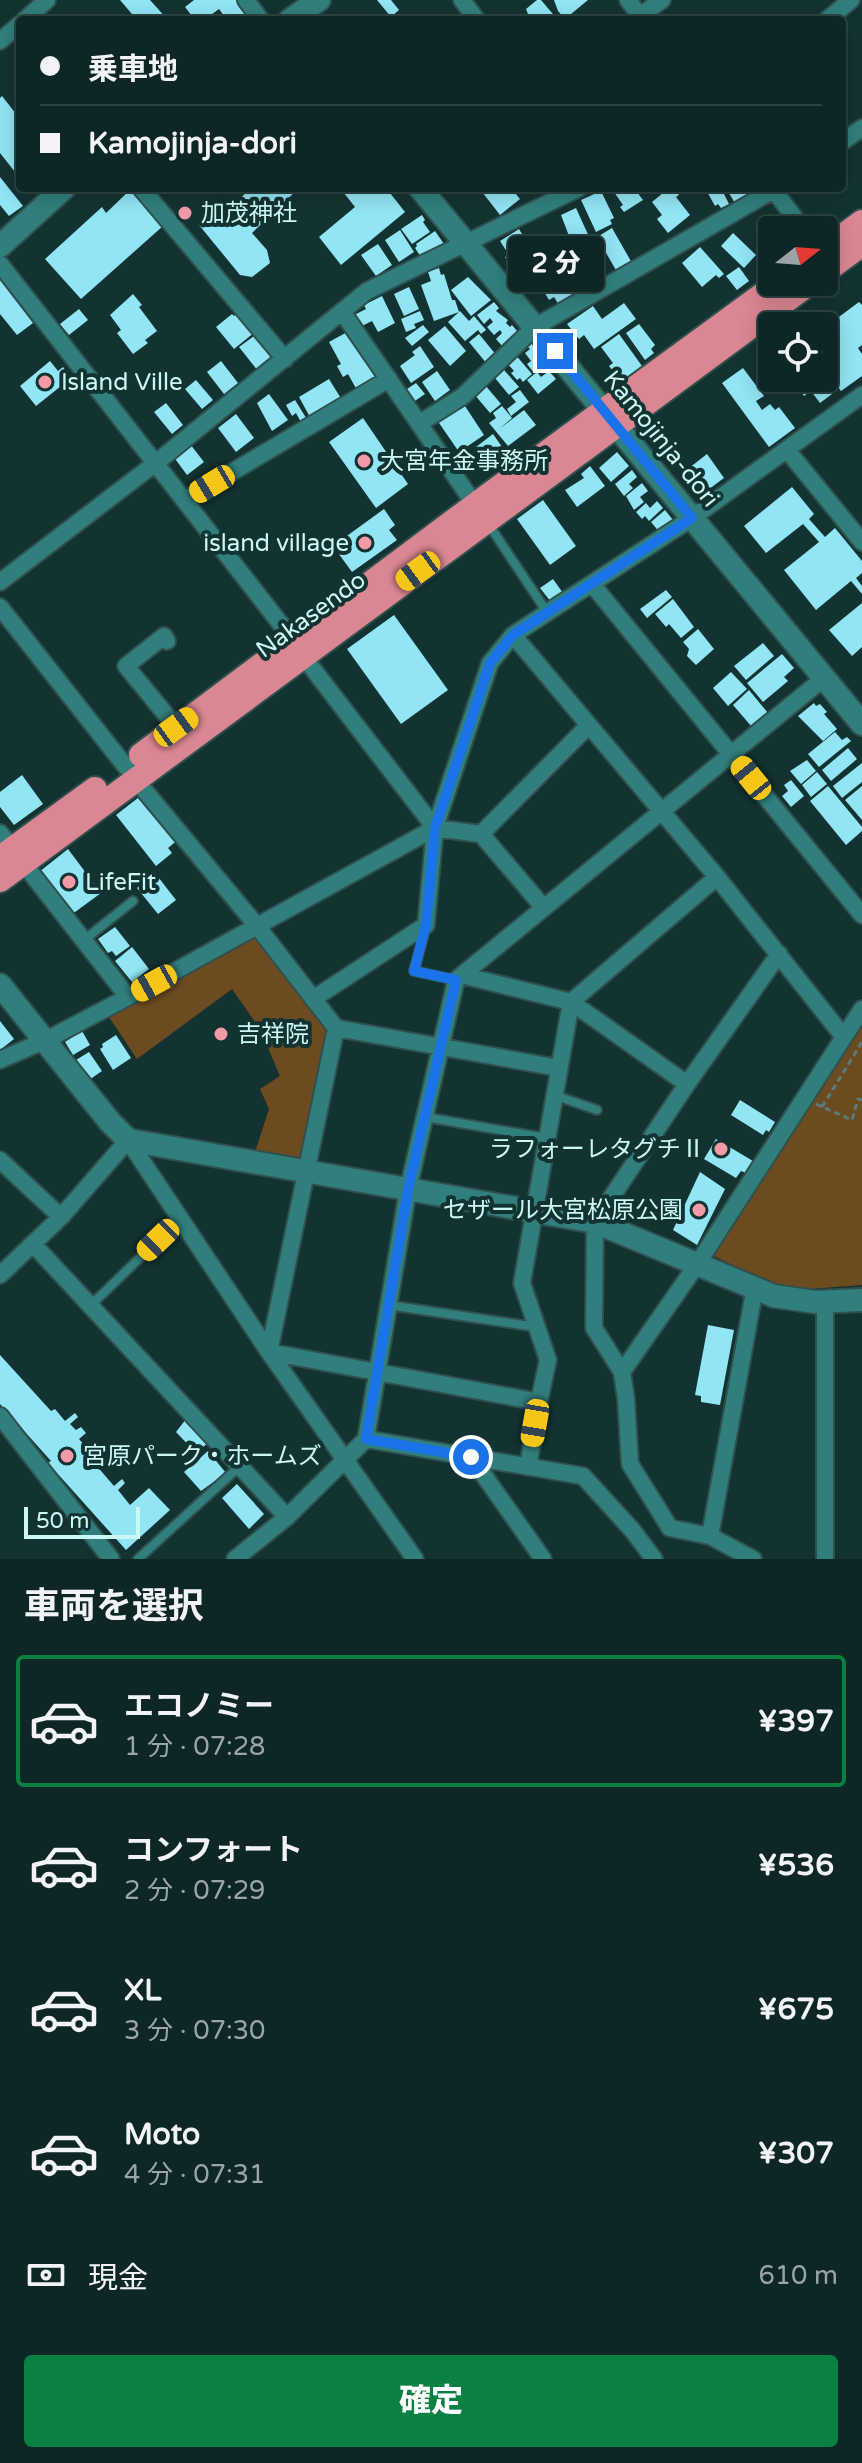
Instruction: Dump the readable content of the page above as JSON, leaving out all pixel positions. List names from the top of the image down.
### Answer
{
  "streets": {
    "highway": ["Nakasendo"],
    "street": ["Kamojinja-dori"]
  },
  "crossings": [
    ["Kamojinja-dori", "Nakasendo"]
  ],
  "places": [
    "加茂神社",
    "Island Ville",
    "大宮年金事務所",
    "island village",
    "LifeFit",
    "吉祥院",
    "ラフォーレタグチⅡ",
    "セザール大宮松原公園",
    "宮原パーク・ホームズ"
  ],
  "scale_bar": "50 m",
  "north": "right",
  "page": {
    "banner": ["乗車地", "Kamojinja-dori"],
    "bubble": "2 分",
    "scale": "50 m",
    "heading": "車両を選択",
    "list": [
      {
        "name": "エコノミー",
        "note": "1 分 · 07:28",
        "value": "¥397"
      },
      {
        "name": "コンフォート",
        "note": "2 分 · 07:29",
        "value": "¥536"
      },
      {
        "name": "XL",
        "note": "3 分 · 07:30",
        "value": "¥675"
      },
      {
        "name": "Moto",
        "note": "4 分 · 07:31",
        "value": "¥307"
      }
    ],
    "pay": ["現金", "610 m"],
    "buttons": "確定"
  }
}
